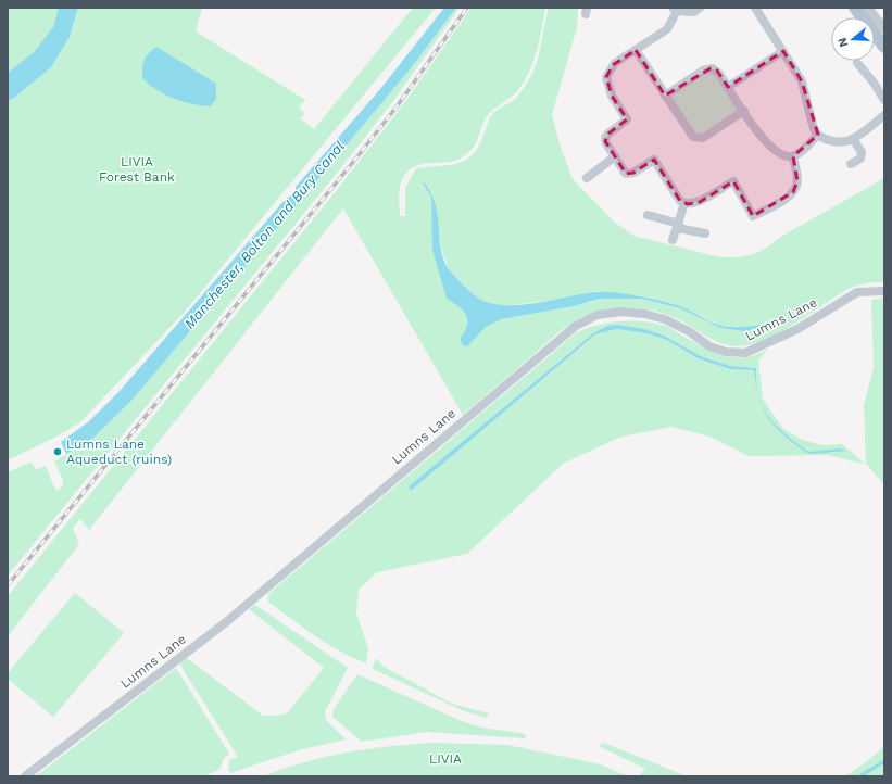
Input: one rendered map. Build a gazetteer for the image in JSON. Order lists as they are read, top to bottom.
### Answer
{
  "streets": {
    "street": ["Lumns Lane"]
  },
  "water": ["Manchester, Bolton and Bury Canal"],
  "parks": ["LIVIA Forest Bank", "LIVIA"],
  "places": ["Lumns Lane Aqueduct (ruins)"],
  "north": "left"
}
